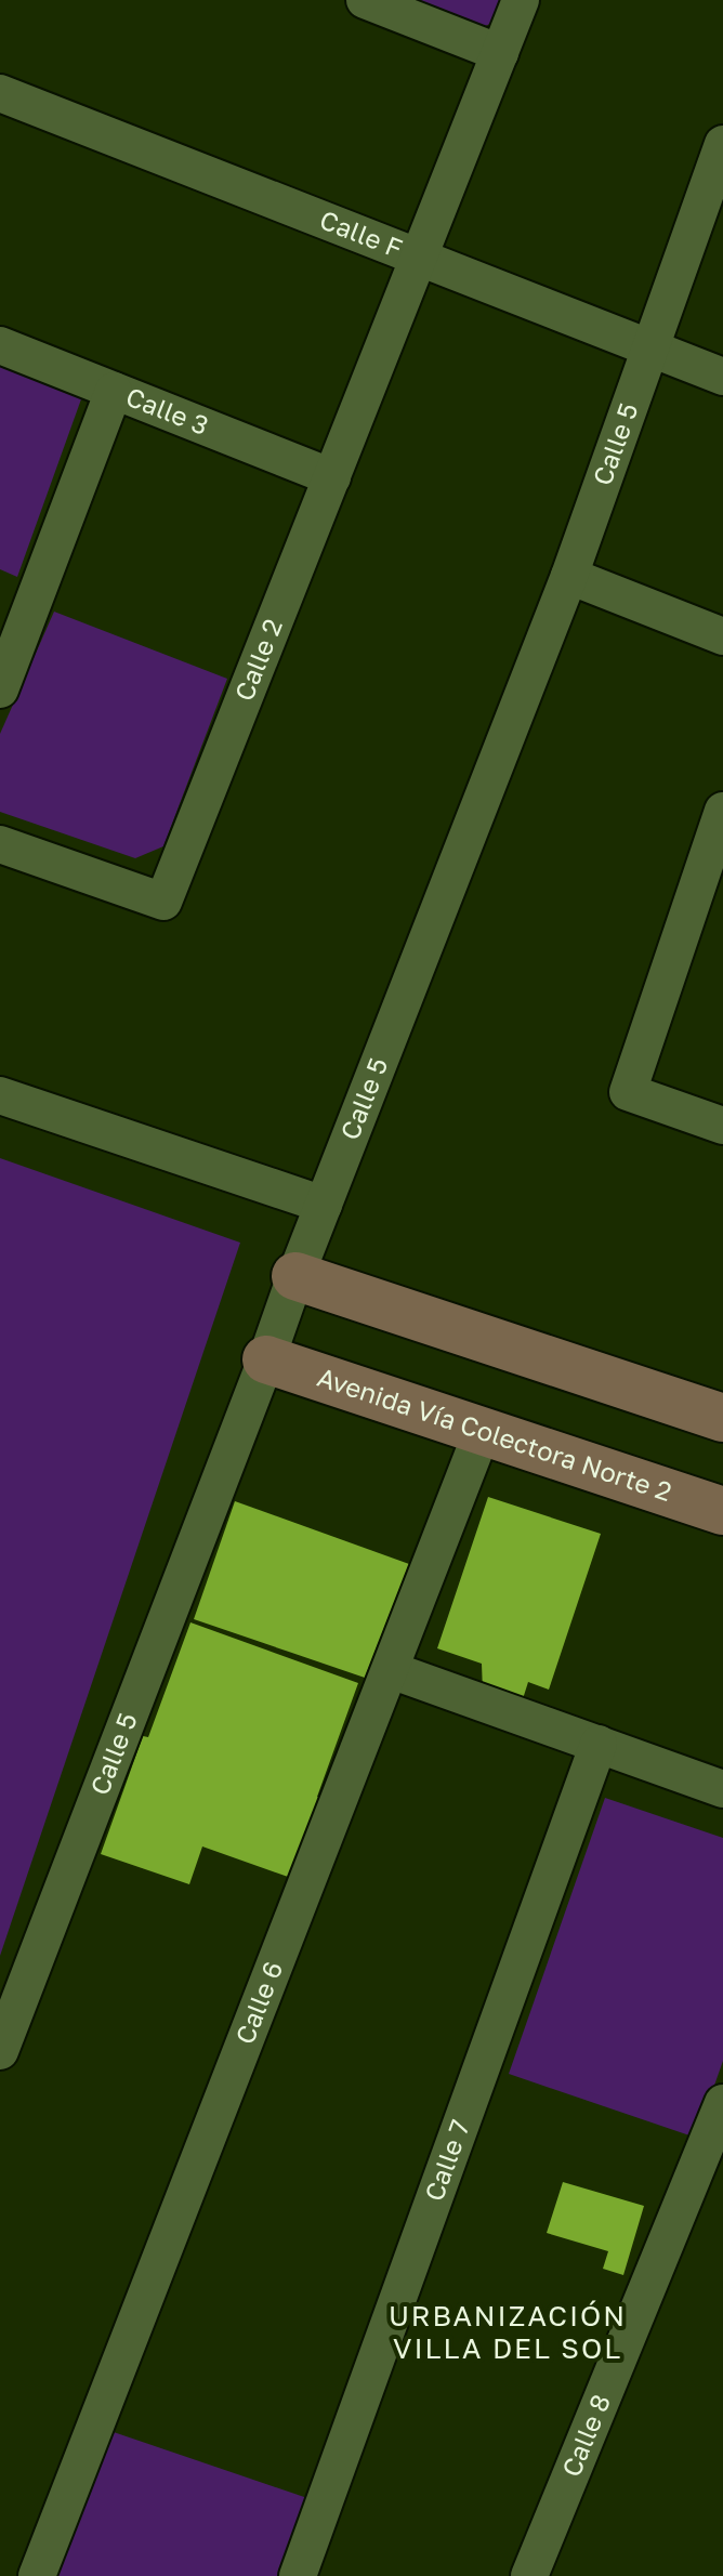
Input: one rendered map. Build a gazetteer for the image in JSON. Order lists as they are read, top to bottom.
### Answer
{
  "streets": {
    "street": [
      "Calle F",
      "Calle 3",
      "Calle 5",
      "Calle 2",
      "Avenida Vía Colectora Norte 2",
      "Calle 6",
      "Calle 7",
      "Calle 8"
    ]
  },
  "crossings": [
    ["Calle F", "Calle 5"],
    ["Calle F", "Calle 2"],
    ["Calle 3", "Calle 2"],
    ["Calle 5", "Avenida Vía Colectora Norte 2"],
    ["Avenida Vía Colectora Norte 2", "Calle 6"]
  ],
  "districts": ["URBANIZACIÓN VILLA DEL SOL"]
}
